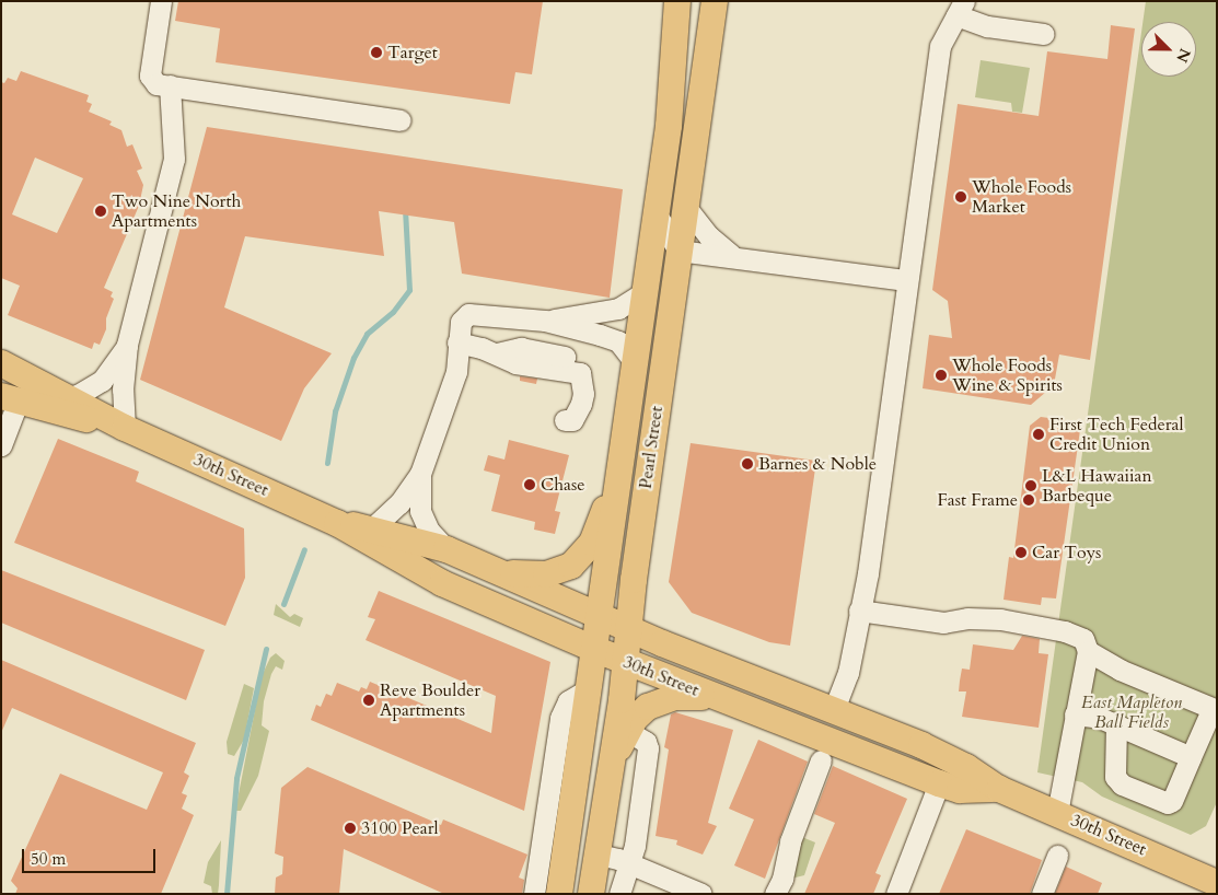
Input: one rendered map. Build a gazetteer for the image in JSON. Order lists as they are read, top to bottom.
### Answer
{
  "streets": {
    "main road": ["Pearl Street", "30th Street"]
  },
  "crossings": [
    ["Pearl Street", "30th Street"]
  ],
  "parks": ["East Mapleton Ball Fields"],
  "places": [
    "Target",
    "Whole Foods Market",
    "Two Nine North Apartments",
    "Whole Foods Wine & Spirits",
    "First Tech Federal Credit Union",
    "Barnes & Noble",
    "Chase",
    "L&L Hawaiian Barbeque",
    "Fast Frame",
    "Car Toys",
    "Reve Boulder Apartments",
    "3100 Pearl"
  ],
  "scale_bar": "50 m",
  "north": "bottom right"
}
